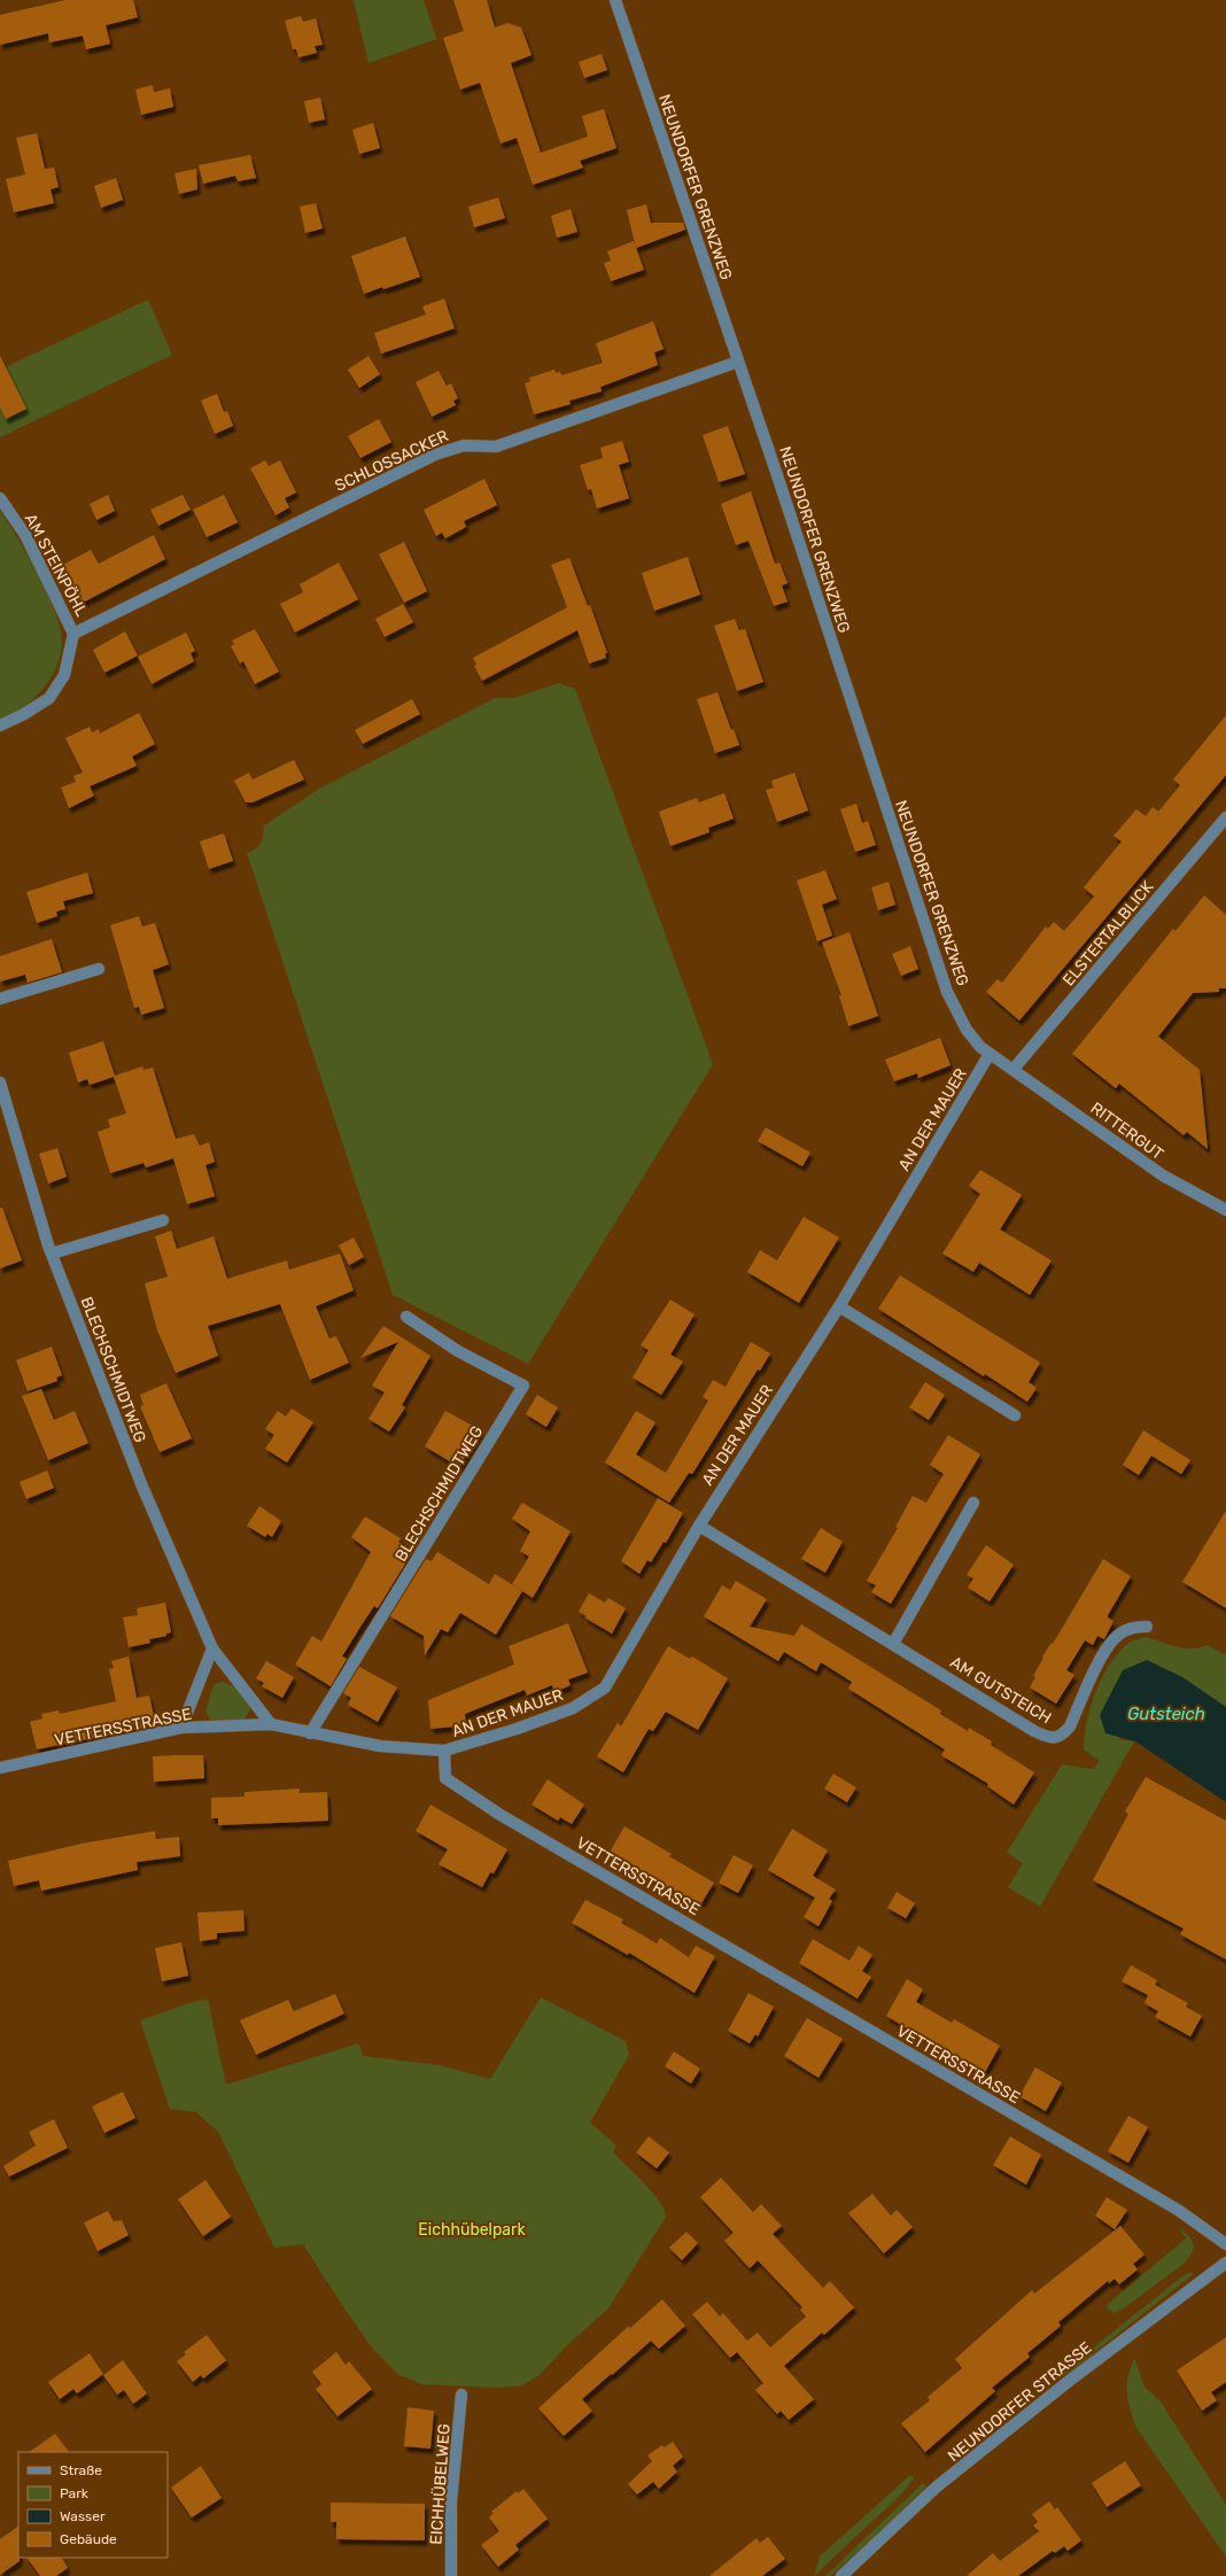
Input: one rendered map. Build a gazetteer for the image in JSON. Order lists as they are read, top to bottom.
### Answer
{
  "streets": {
    "street": [
      "NEUNDORFER GRENZWEG",
      "SCHLOSSACKER",
      "AM STEINPÖHL",
      "ELSTERTALBLICK",
      "AN DER MAUER",
      "RITTERGUT",
      "BLECHSCHMIDTWEG",
      "AM GUTSTEICH",
      "VETTERSSTRASSE",
      "NEUNDORFER STRASSE",
      "EICHHÜBELWEG"
    ]
  },
  "crossings": [
    ["NEUNDORFER GRENZWEG", "SCHLOSSACKER"],
    ["NEUNDORFER GRENZWEG", "ELSTERTALBLICK"],
    ["NEUNDORFER GRENZWEG", "AN DER MAUER"],
    ["NEUNDORFER GRENZWEG", "RITTERGUT"],
    ["SCHLOSSACKER", "AM STEINPÖHL"],
    ["ELSTERTALBLICK", "RITTERGUT"],
    ["AN DER MAUER", "AM GUTSTEICH"],
    ["AN DER MAUER", "VETTERSSTRASSE"],
    ["BLECHSCHMIDTWEG", "VETTERSSTRASSE"]
  ],
  "water": ["Gutsteich"],
  "parks": ["Eichhübelpark"],
  "legend": [
    "Straße",
    "Park",
    "Wasser",
    "Gebäude"
  ]
}
